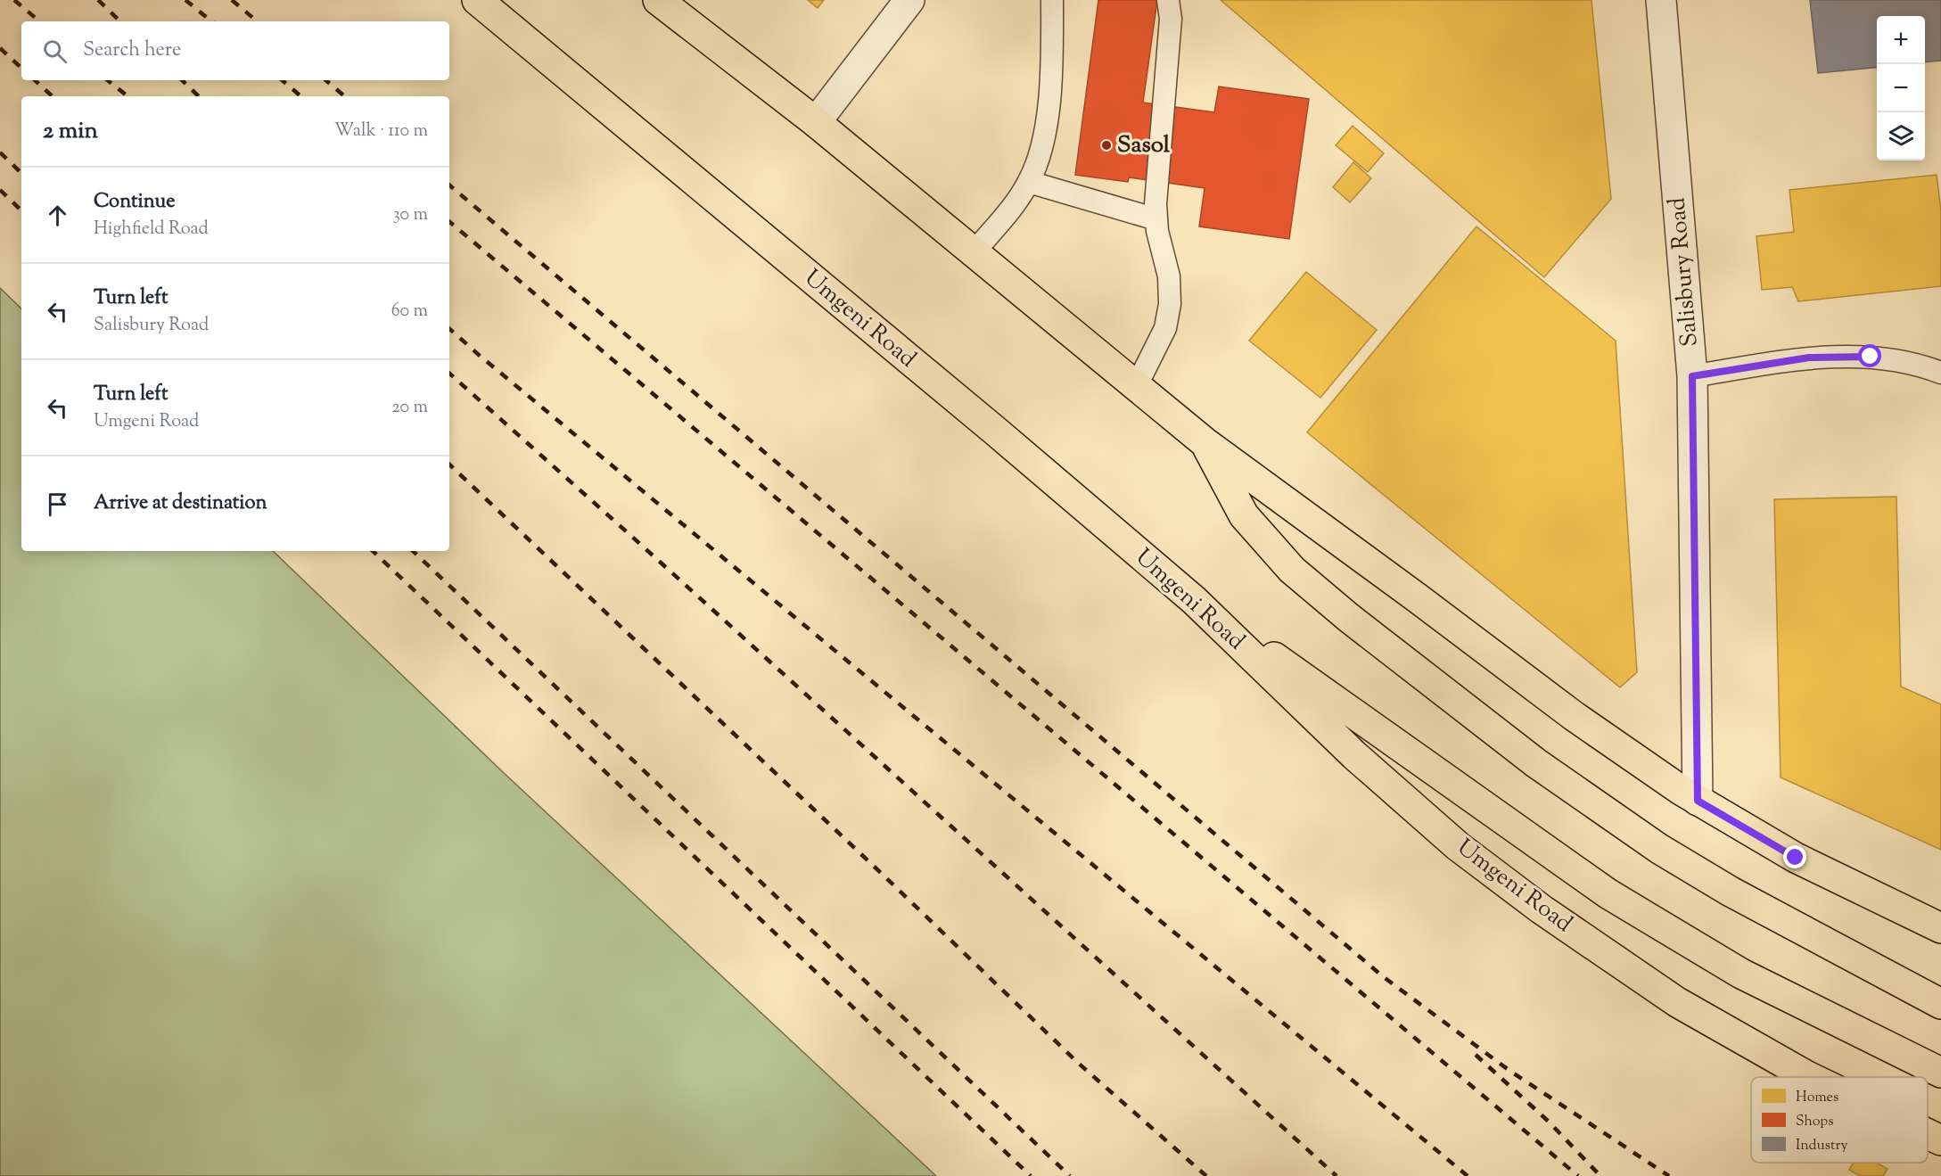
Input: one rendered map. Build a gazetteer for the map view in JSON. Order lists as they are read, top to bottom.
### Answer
{
  "streets": {
    "main road": ["Umgeni Road"],
    "street": ["Salisbury Road"]
  },
  "places": ["Sasol"],
  "legend": ["Homes", "Shops", "Industry"],
  "page": {
    "map_buttons": ["+", "−"],
    "search": "Search here",
    "heading": ["2 min", "Walk · 110 m"],
    "list": [
      ["Continue", "Highfield Road", "30 m"],
      ["Turn left", "Salisbury Road", "60 m"],
      ["Turn left", "Umgeni Road", "20 m"],
      "Arrive at destination"
    ]
  }
}
